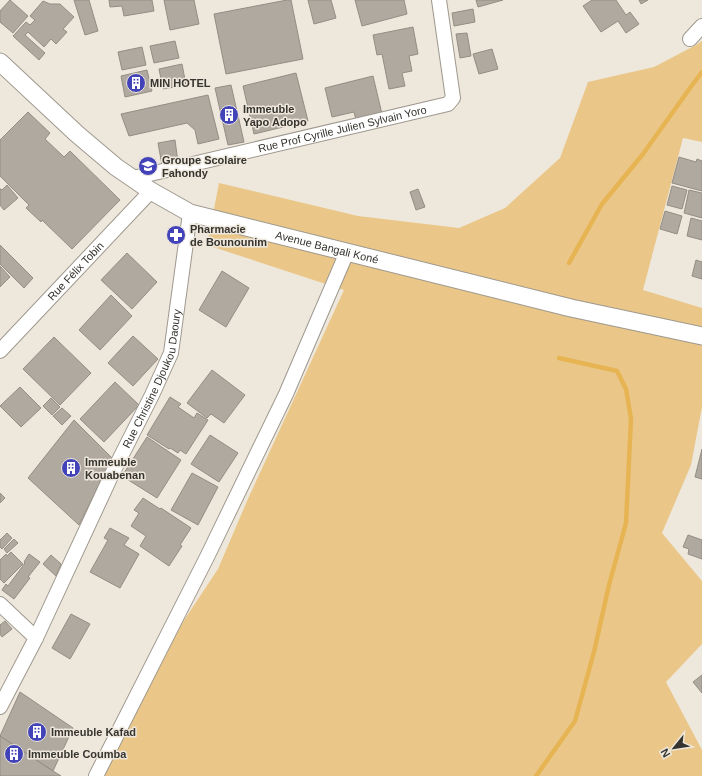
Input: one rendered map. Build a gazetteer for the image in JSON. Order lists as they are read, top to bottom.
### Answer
{
  "streets": {
    "street": [
      "Rue Prof Cyrille Julien Sylvain Yoro",
      "Avenue Bangali Koné",
      "Rue Félix Tobin",
      "Rue Christine Djoukou Daoury"
    ]
  },
  "crossings": [
    ["Rue Prof Cyrille Julien Sylvain Yoro", "Avenue Bangali Koné"],
    ["Avenue Bangali Koné", "Rue Félix Tobin"],
    ["Avenue Bangali Koné", "Rue Christine Djoukou Daoury"]
  ],
  "places": {
    "building": [
      "MIN HOTEL",
      "Immeuble Yapo Adopo",
      "Immeuble Kouabenan",
      "Immeuble Kafad",
      "Immeuble Coumba"
    ],
    "school or university": ["Groupe Scolaire Fahondy"],
    "pharmacy": ["Pharmacie de Bounounim"]
  },
  "north": "bottom left"
}
